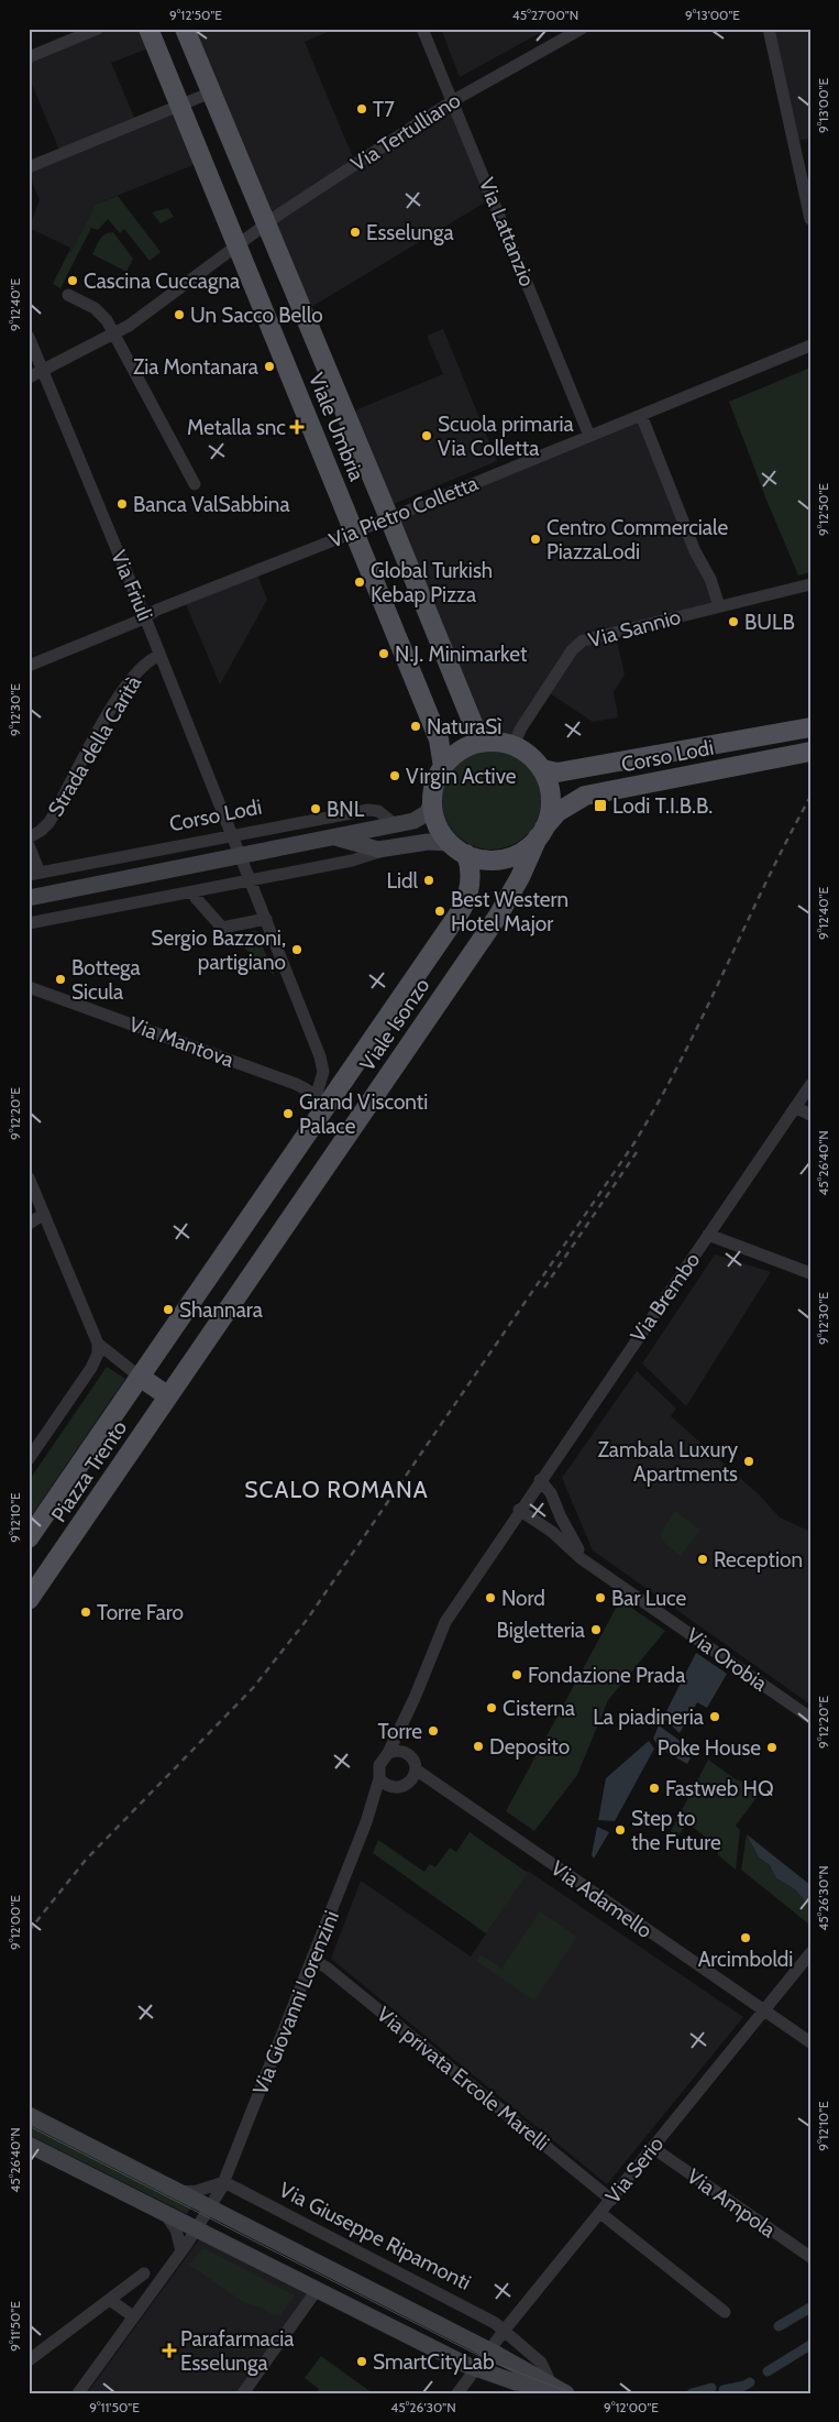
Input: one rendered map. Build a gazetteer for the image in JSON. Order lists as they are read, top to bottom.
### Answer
{
  "streets": {
    "main road": [
      "Viale Umbria",
      "Corso Lodi",
      "Viale Isonzo",
      "Piazza Trento"
    ],
    "street": [
      "Via Tertulliano",
      "Via Lattanzio",
      "Via Pietro Colletta",
      "Via Friuli",
      "Via Sannio",
      "Strada della Carità",
      "Via Mantova",
      "Via Brembo",
      "Via Orobia",
      "Via Adamello",
      "Via Giovanni Lorenzini",
      "Via privata Ercole Marelli",
      "Via Serio",
      "Via Ampola",
      "Via Giuseppe Ripamonti"
    ]
  },
  "crossings": [
    ["Via Tertulliano", "Via Lattanzio"],
    ["Via Tertulliano", "Viale Umbria"],
    ["Via Tertulliano", "Via Friuli"],
    ["Via Lattanzio", "Via Pietro Colletta"],
    ["Viale Umbria", "Via Pietro Colletta"],
    ["Viale Umbria", "Via Sannio"],
    ["Viale Umbria", "Corso Lodi"],
    ["Viale Umbria", "Viale Isonzo"],
    ["Via Pietro Colletta", "Via Friuli"],
    ["Via Friuli", "Strada della Carità"],
    ["Via Friuli", "Corso Lodi"],
    ["Via Friuli", "Viale Isonzo"],
    ["Via Friuli", "Via Mantova"],
    ["Via Sannio", "Corso Lodi"],
    ["Via Sannio", "Viale Isonzo"],
    ["Corso Lodi", "Viale Isonzo"],
    ["Viale Isonzo", "Via Mantova"],
    ["Viale Isonzo", "Piazza Trento"],
    ["Via Brembo", "Via Orobia"],
    ["Via Brembo", "Via Giovanni Lorenzini"],
    ["Via Orobia", "Via Giovanni Lorenzini"],
    ["Via Adamello", "Via Giovanni Lorenzini"],
    ["Via Adamello", "Via Serio"],
    ["Via Giovanni Lorenzini", "Via privata Ercole Marelli"],
    ["Via Giovanni Lorenzini", "Via Giuseppe Ripamonti"],
    ["Via privata Ercole Marelli", "Via Serio"],
    ["Via Serio", "Via Ampola"],
    ["Via Serio", "Via Giuseppe Ripamonti"]
  ],
  "districts": ["SCALO ROMANA"],
  "places": {
    "other": [
      "T7",
      "Esselunga",
      "Cascina Cuccagna",
      "Un Sacco Bello",
      "Zia Montanara",
      "Scuola primaria Via Colletta",
      "Banca ValSabbina",
      "Centro Commerciale PiazzaLodi",
      "Global Turkish Kebap Pizza",
      "BULB",
      "N.J. Minimarket",
      "NaturaSì",
      "Virgin Active",
      "BNL",
      "Lidl",
      "Best Western Hotel Major",
      "Sergio Bazzoni, partigiano",
      "Bottega Sicula",
      "Grand Visconti Palace",
      "Shannara",
      "Zambala Luxury Apartments",
      "Reception",
      "Nord",
      "Bar Luce",
      "Torre Faro",
      "Bigletteria",
      "Fondazione Prada",
      "Cisterna",
      "La piadineria",
      "Torre",
      "Deposito",
      "Poke House",
      "Fastweb HQ",
      "Step to the Future",
      "Arcimboldi",
      "SmartCityLab"
    ],
    "health": ["Metalla snc", "Parafarmacia Esselunga"],
    "transit": ["Lodi T.I.B.B."]
  },
  "coordinates": [
    "9°12'50\"E",
    "45°27'00\"N",
    "9°13'00\"E",
    "9°12'40\"E",
    "9°12'30\"E",
    "9°12'20\"E",
    "45°26'40\"N",
    "9°12'10\"E",
    "45°26'30\"N",
    "9°12'00\"E",
    "9°11'50\"E"
  ]
}
